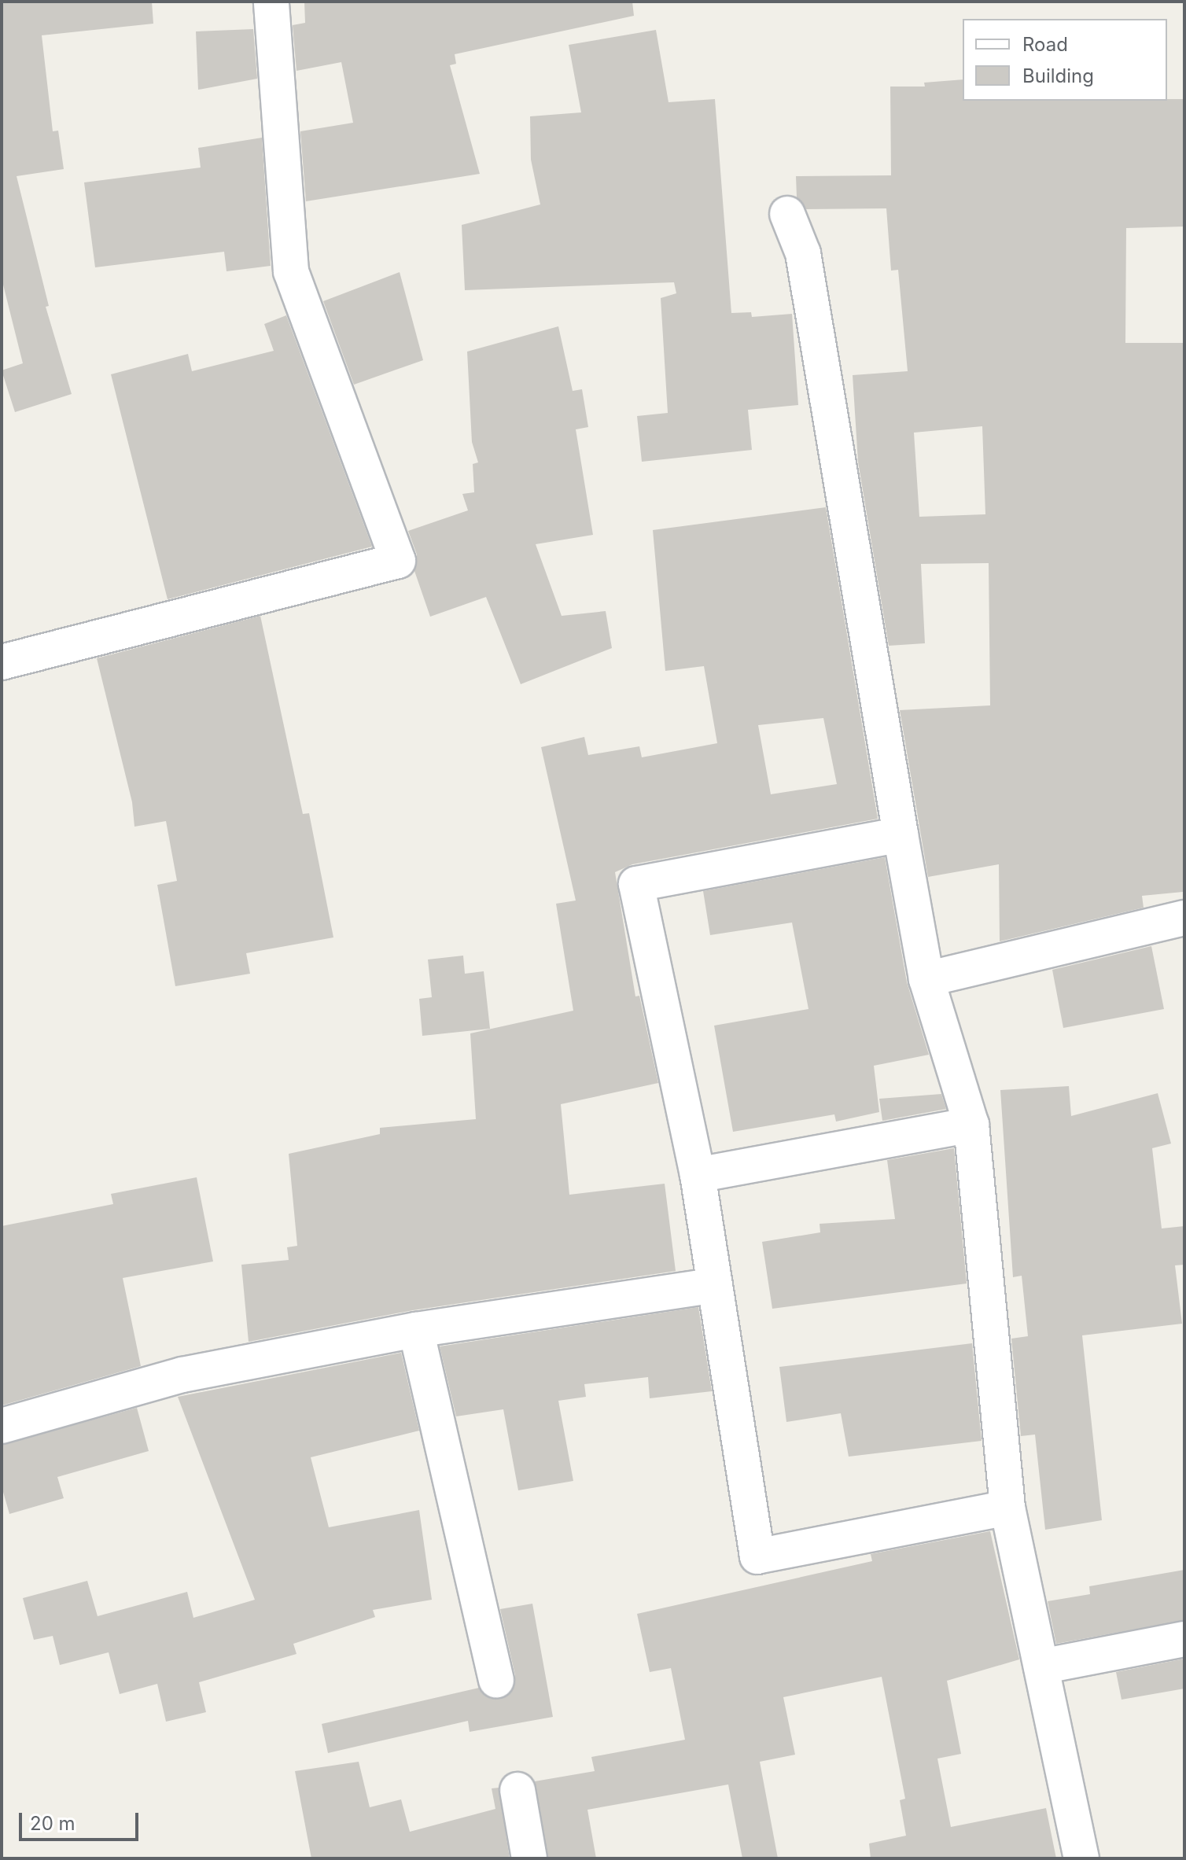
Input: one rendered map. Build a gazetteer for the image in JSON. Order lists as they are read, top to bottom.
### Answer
{
  "legend": ["Road", "Building"],
  "scale_bar": "20 m"
}
